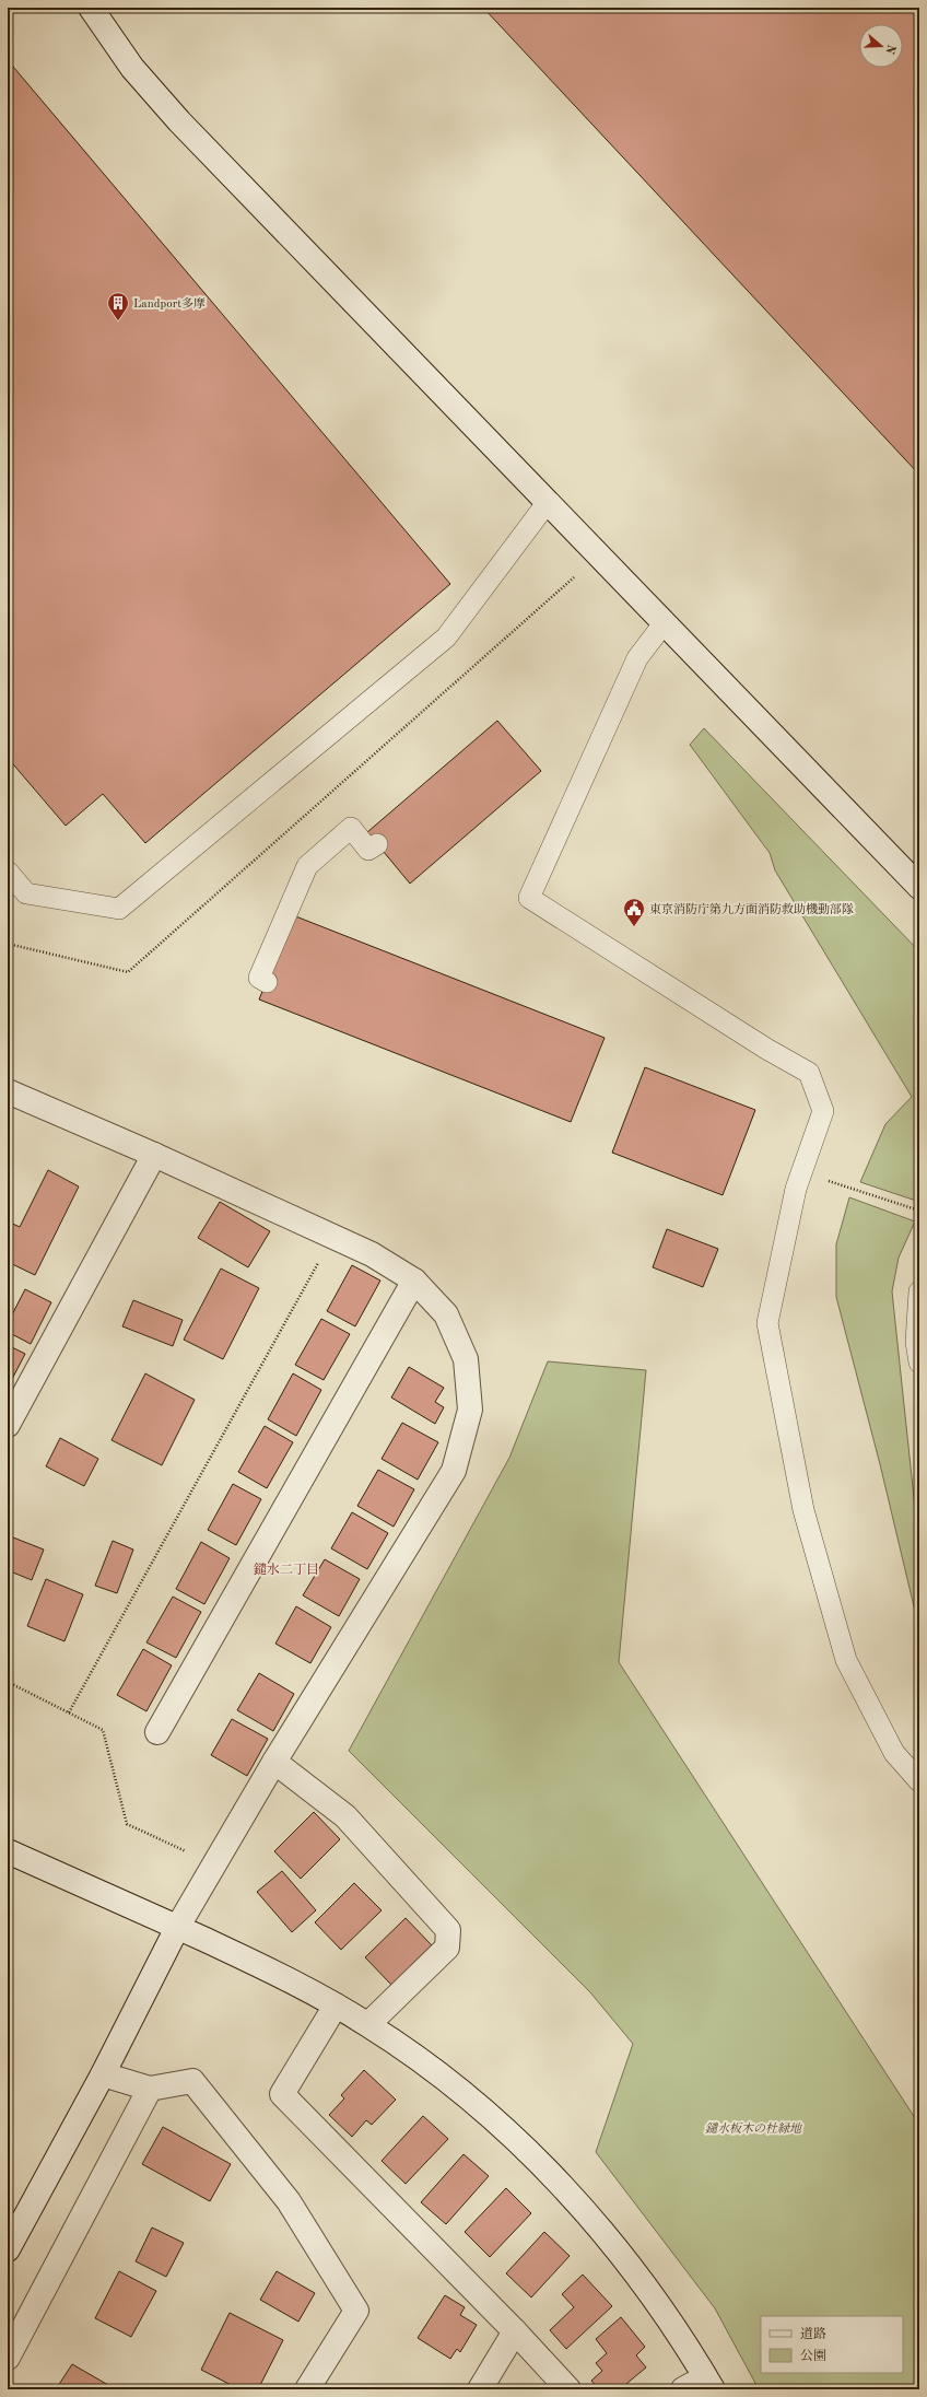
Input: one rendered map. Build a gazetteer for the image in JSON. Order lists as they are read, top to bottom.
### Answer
{
  "districts": ["鑓水二丁目"],
  "parks": ["鑓水板木の杜緑地"],
  "places": {
    "building": ["Landport多摩"],
    "public building": ["東京消防庁第九方面消防救助機動部隊"]
  },
  "legend": ["道路", "公園"],
  "north": "right"
}
